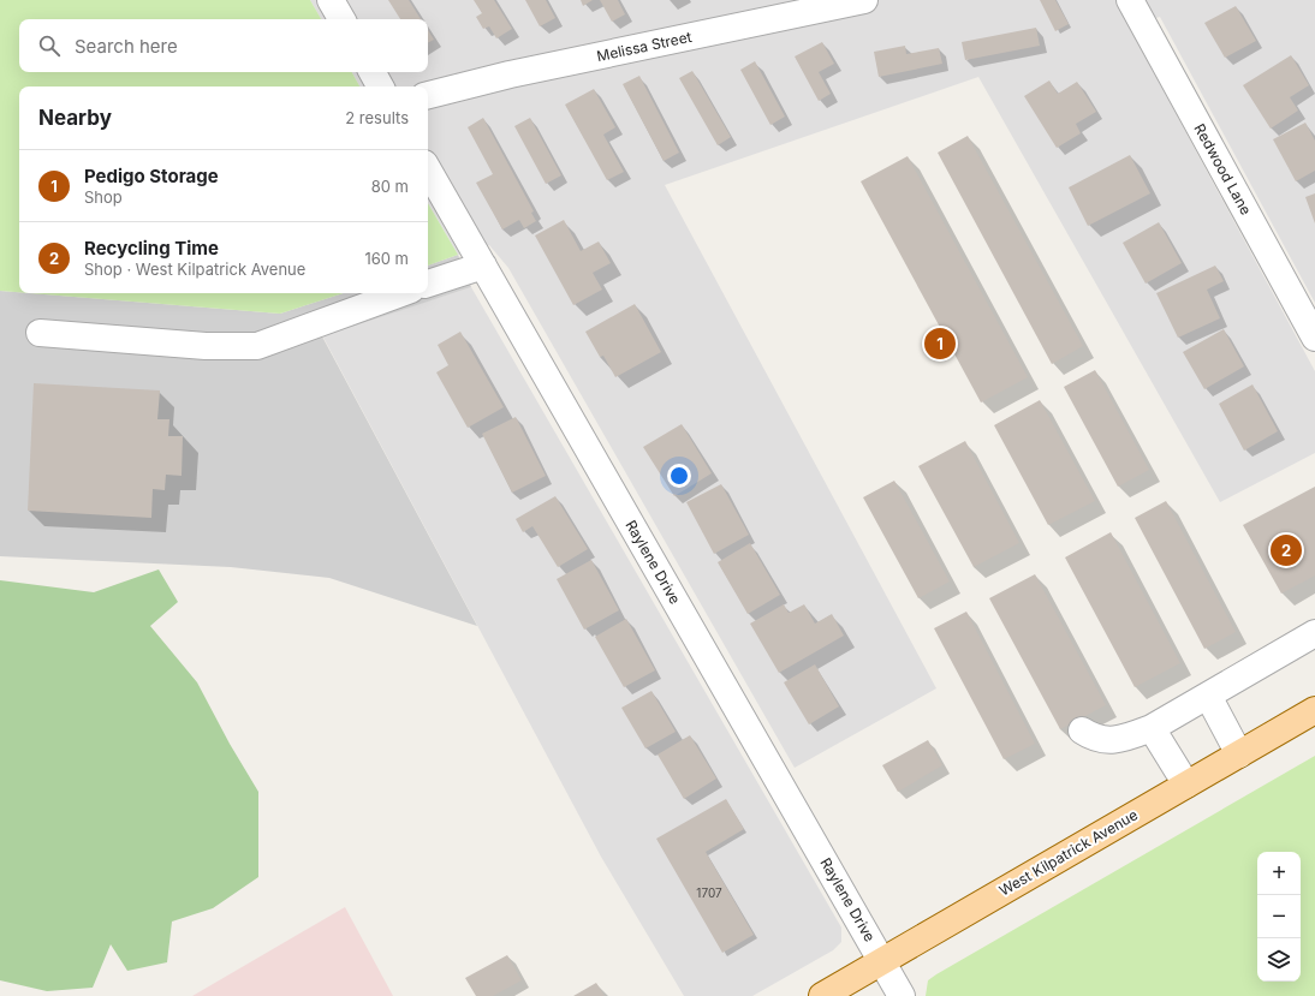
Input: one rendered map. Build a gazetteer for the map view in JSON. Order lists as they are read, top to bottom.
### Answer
{
  "streets": {
    "main road": ["West Kilpatrick Avenue"],
    "street": ["Melissa Street", "Redwood Lane", "Raylene Drive"]
  },
  "crossings": [
    ["Raylene Drive", "West Kilpatrick Avenue"]
  ],
  "house_numbers": ["1707"],
  "page": {
    "search": "Search here",
    "heading": ["Nearby", "2 results"],
    "list": [
      {
        "mark": "1",
        "name": "Pedigo Storage",
        "note": "Shop",
        "value": "80 m"
      },
      {
        "mark": "2",
        "name": "Recycling Time",
        "note": "Shop · West Kilpatrick Avenue",
        "value": "160 m"
      }
    ],
    "pins": ["1", "2"],
    "map_buttons": ["+", "−"]
  }
}
